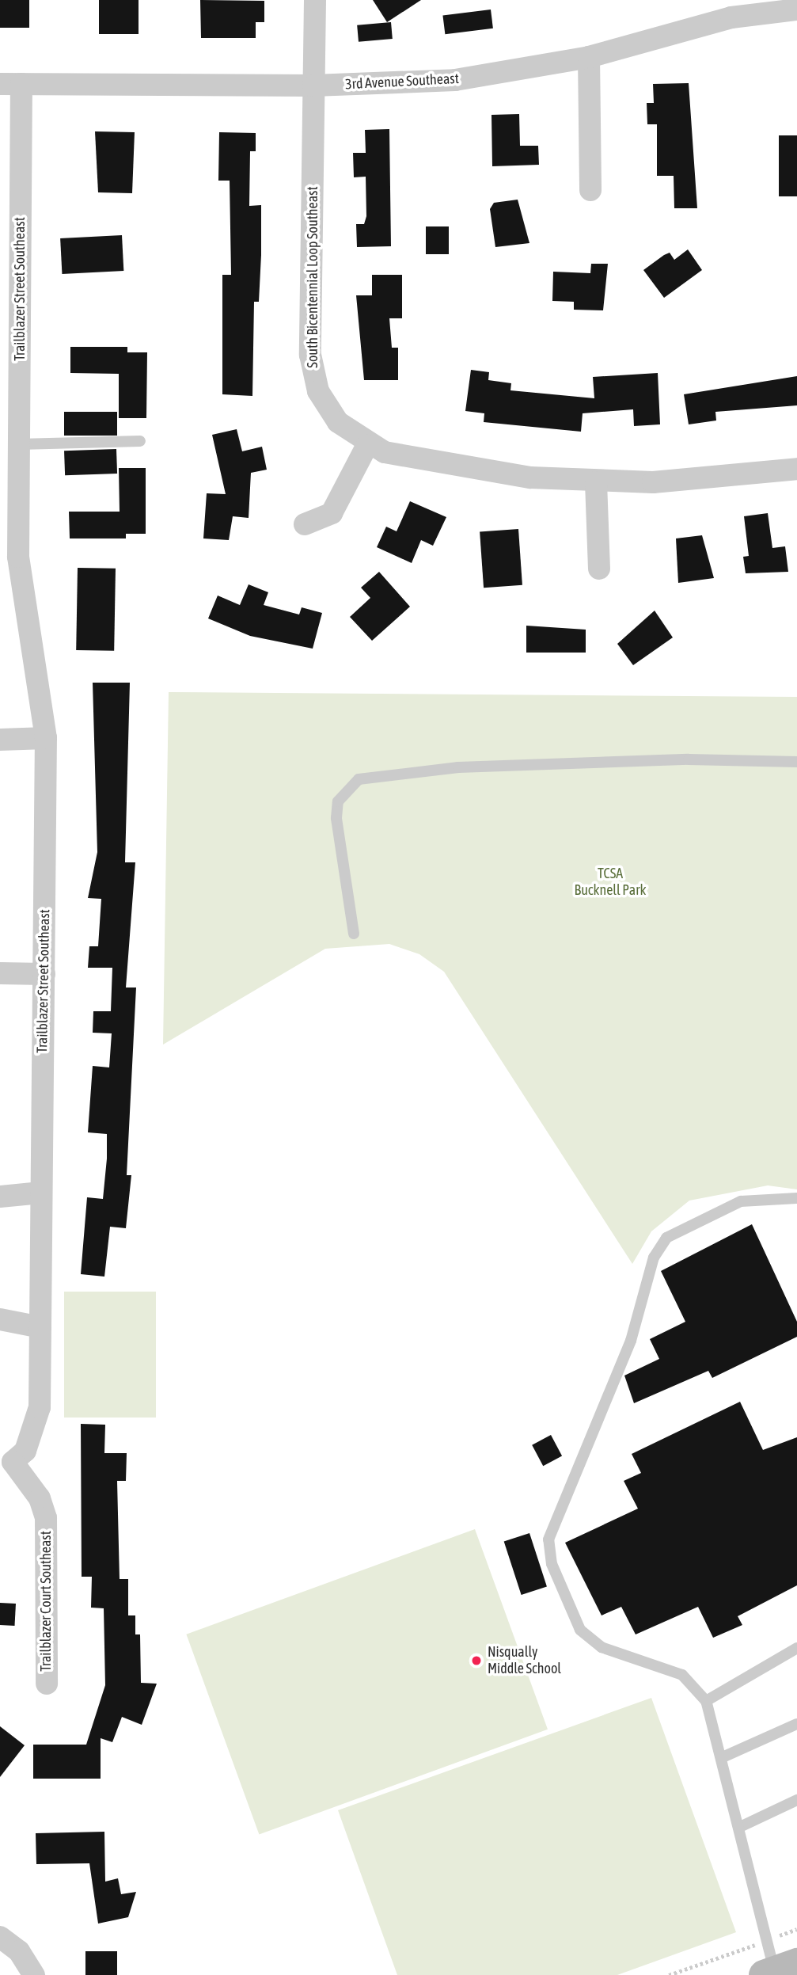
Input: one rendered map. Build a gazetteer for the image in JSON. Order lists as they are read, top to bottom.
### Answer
{
  "streets": {
    "street": [
      "3rd Avenue Southeast",
      "South Bicentennial Loop Southeast",
      "Trailblazer Street Southeast",
      "Trailblazer Court Southeast"
    ]
  },
  "crossings": [
    ["3rd Avenue Southeast", "South Bicentennial Loop Southeast"],
    ["3rd Avenue Southeast", "Trailblazer Street Southeast"],
    ["Trailblazer Street Southeast", "Trailblazer Court Southeast"]
  ],
  "parks": ["TCSA Bucknell Park"],
  "places": ["Nisqually Middle School"]
}
